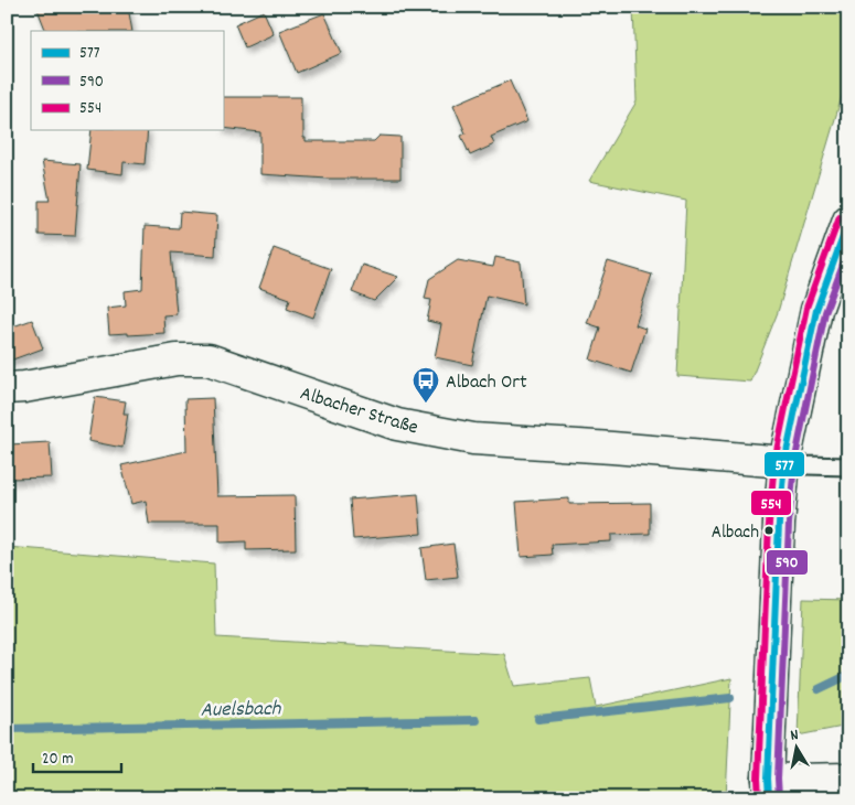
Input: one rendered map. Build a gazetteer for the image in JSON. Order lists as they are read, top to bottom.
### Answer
{
  "streets": {
    "street": ["Albacher Straße"]
  },
  "water": ["Auelsbach"],
  "places": {
    "bus stop": ["Albach Ort"],
    "other": ["Albach"]
  },
  "lines": ["transit line 554", "transit line 577", "transit line 590"],
  "legend": ["577", "590", "554"],
  "scale_bar": "20 m",
  "north": "top"
}
